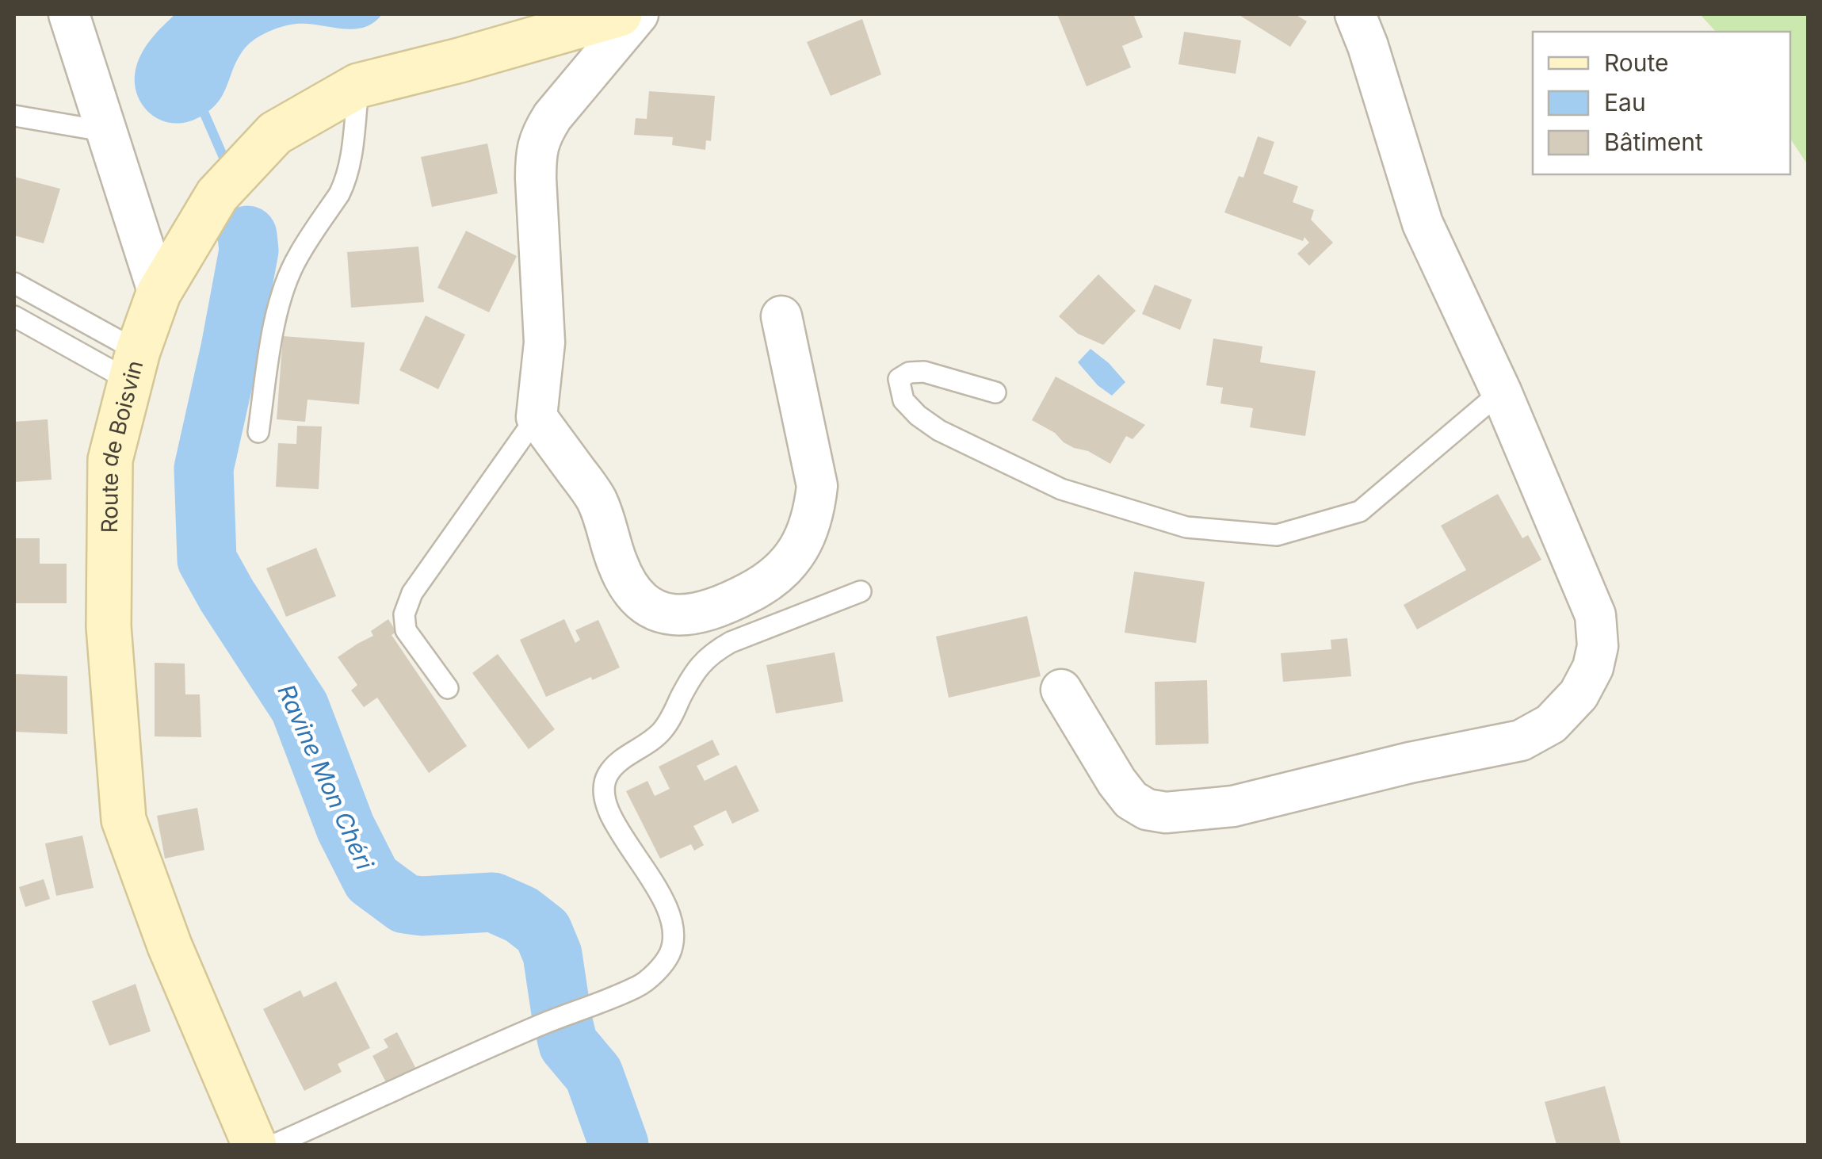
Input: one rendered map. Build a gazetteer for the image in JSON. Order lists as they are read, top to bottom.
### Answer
{
  "streets": {
    "main road": ["Route de Boisvin"]
  },
  "water": ["Ravine Mon Chéri"],
  "legend": ["Route", "Eau", "Bâtiment"]
}
